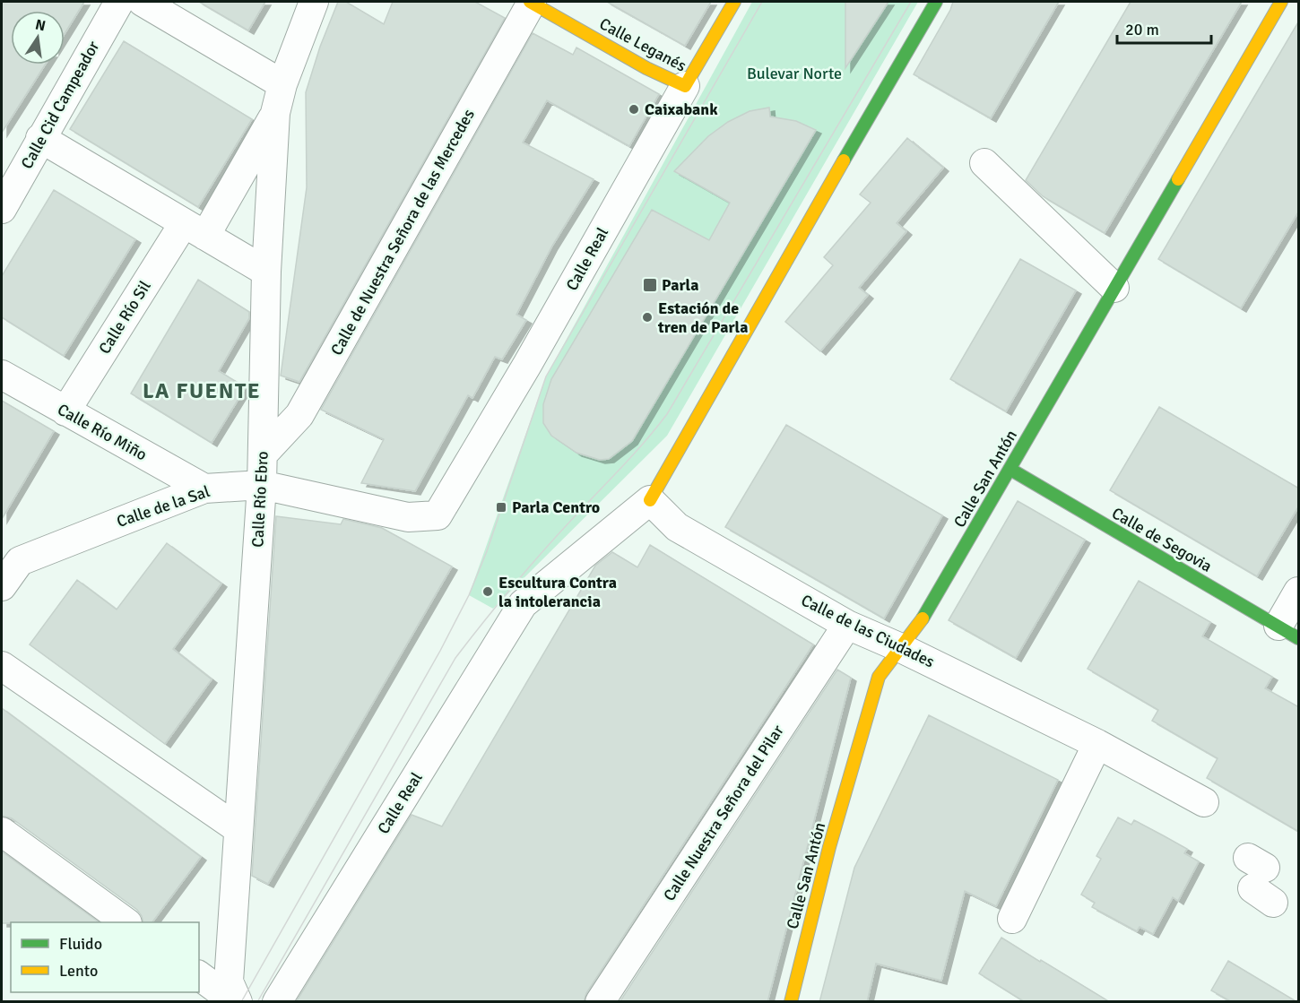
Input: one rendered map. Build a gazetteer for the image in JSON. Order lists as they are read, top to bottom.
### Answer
{
  "streets": {
    "street": [
      "Calle Leganés",
      "Calle Cid Campeador",
      "Calle de Nuestra Señora de las Mercedes",
      "Calle Real",
      "Calle Río Sil",
      "Calle Río Miño",
      "Calle San Antón",
      "Calle Río Ebro",
      "Calle de la Sal",
      "Calle de Segovia",
      "Calle de las Ciudades",
      "Calle Nuestra Señora del Pilar"
    ]
  },
  "crossings": [
    ["Calle Leganés", "Calle de Nuestra Señora de las Mercedes"],
    ["Calle Leganés", "Calle Real"],
    ["Calle de Nuestra Señora de las Mercedes", "Calle Río Ebro"],
    ["Calle Real", "Calle de la Sal"],
    ["Calle Real", "Calle de las Ciudades"],
    ["Calle Río Sil", "Calle Río Miño"],
    ["Calle Río Sil", "Calle Río Ebro"],
    ["Calle Río Miño", "Calle de la Sal"],
    ["Calle San Antón", "Calle de Segovia"],
    ["Calle San Antón", "Calle de las Ciudades"],
    ["Calle Río Ebro", "Calle de la Sal"],
    ["Calle de las Ciudades", "Calle Nuestra Señora del Pilar"]
  ],
  "districts": ["LA FUENTE"],
  "parks": ["Bulevar Norte"],
  "places": {
    "other": ["Caixabank", "Estación de tren de Parla", "Escultura Contra la intolerancia"],
    "transit": ["Parla", "Parla Centro"]
  },
  "legend": ["Fluido", "Lento"],
  "scale_bar": "20 m",
  "north": "top"
}
